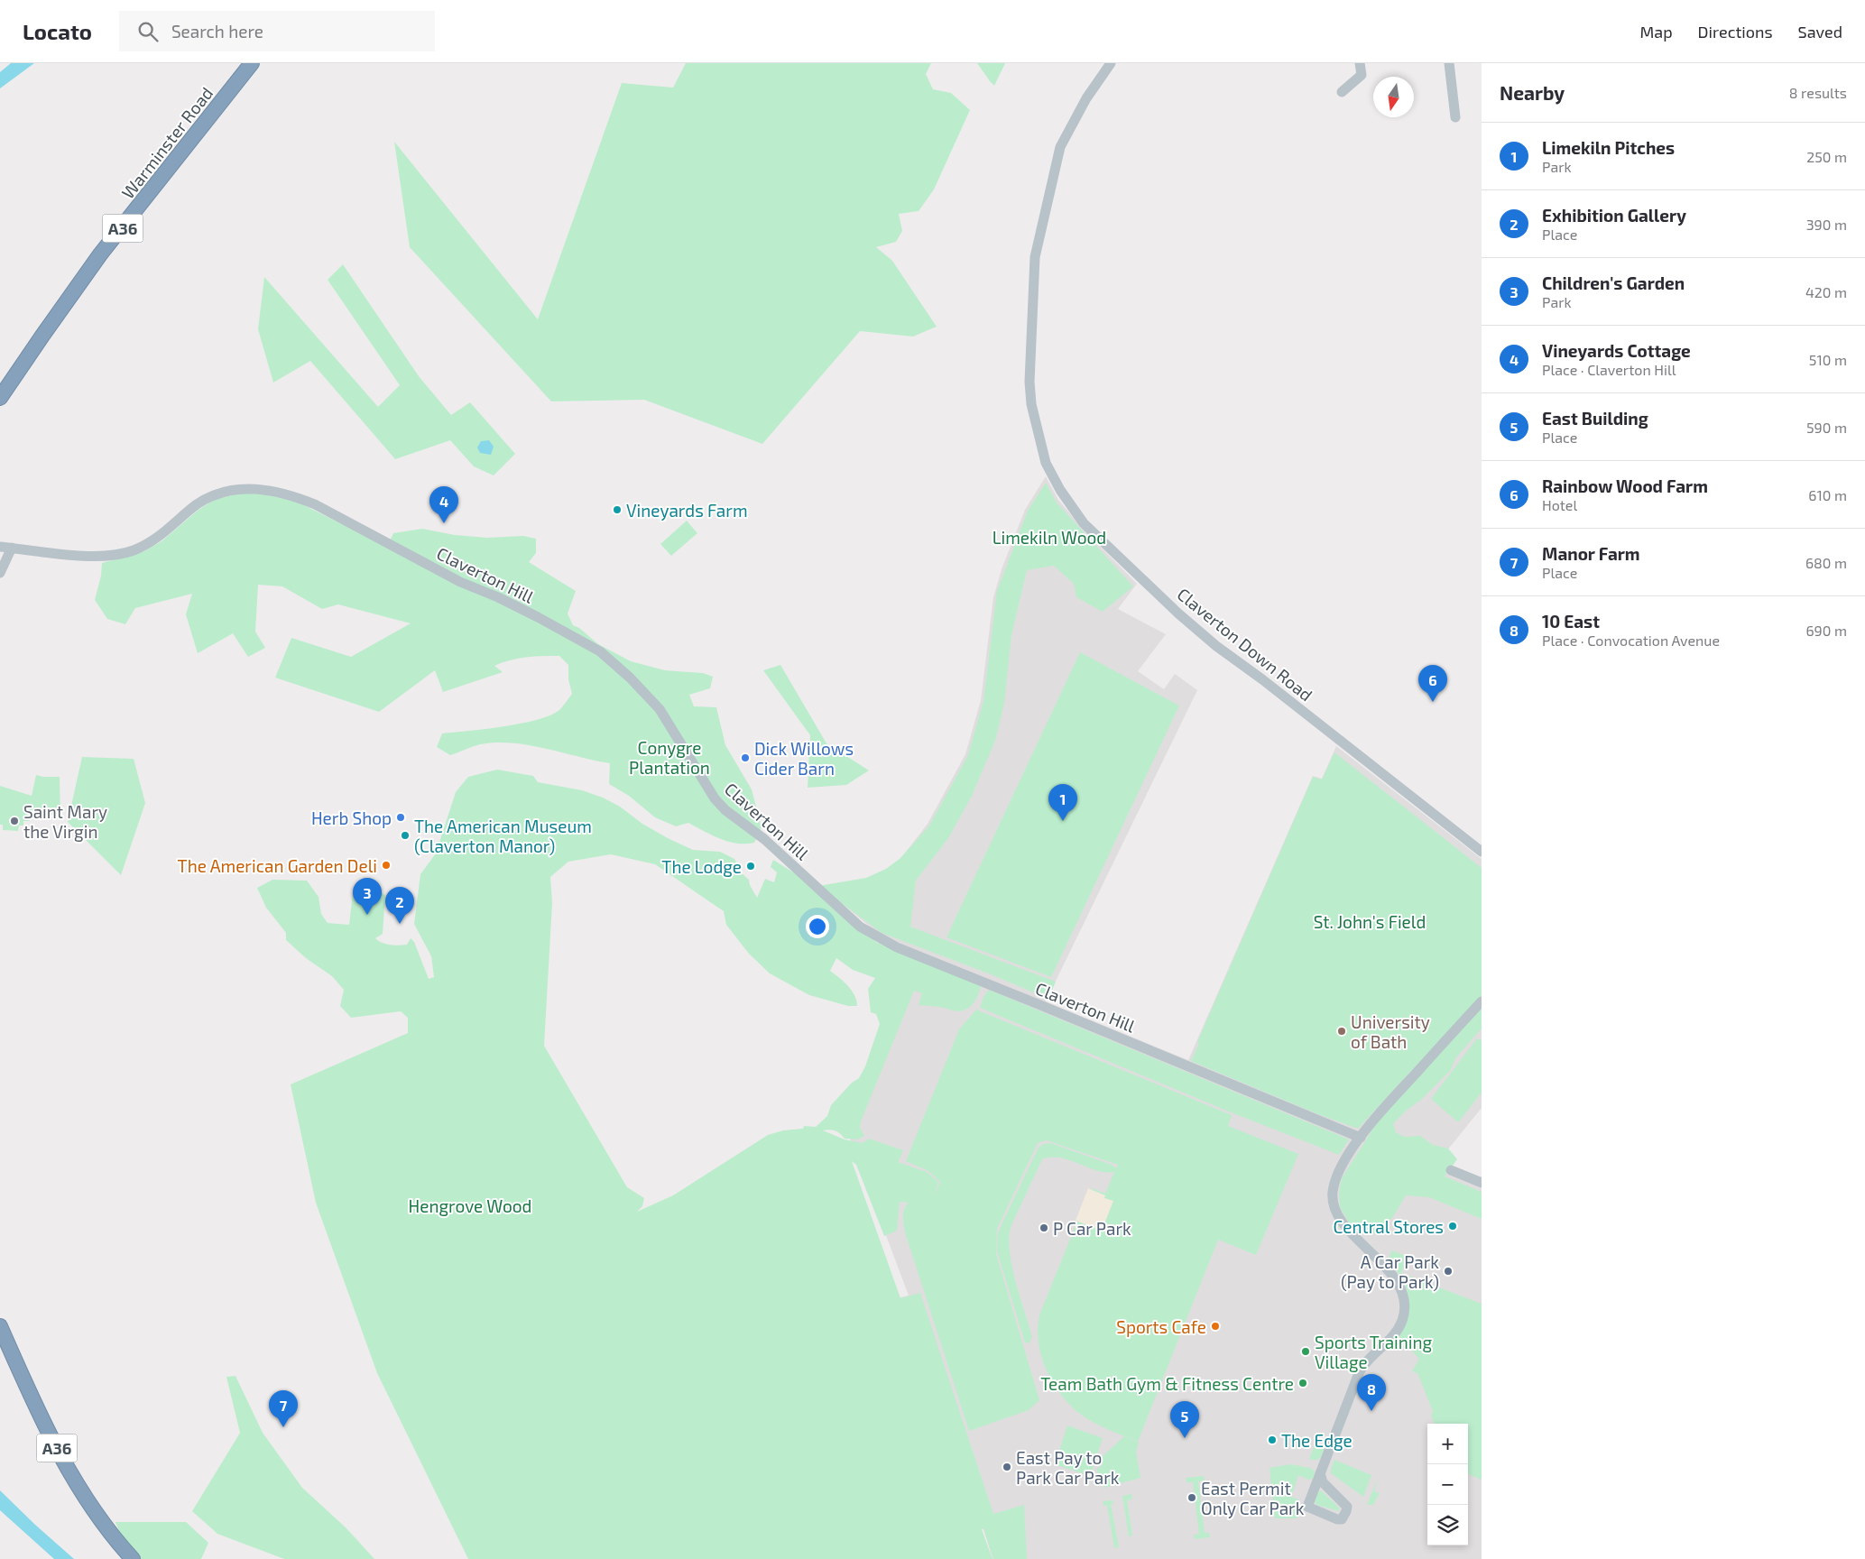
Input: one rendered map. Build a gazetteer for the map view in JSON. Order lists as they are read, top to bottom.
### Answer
{
  "streets": {
    "highway": ["Warminster Road", "A36"],
    "street": ["Claverton Hill", "Claverton Down Road"]
  },
  "parks": [
    "Limekiln Wood",
    "Conygre Plantation",
    "St. John's Field",
    "Hengrove Wood"
  ],
  "places": [
    "Vineyards Farm",
    "Dick Willows Cider Barn",
    "Herb Shop",
    "Saint Mary the Virgin",
    "The American Museum (Claverton Manor)",
    "The American Garden Deli",
    "The Lodge",
    "University of Bath",
    "Central Stores",
    "P Car Park",
    "A Car Park (Pay to Park)",
    "Sports Cafe",
    "Sports Training Village",
    "Team Bath Gym & Fitness Centre",
    "The Edge",
    "East Pay to Park Car Park",
    "East Permit Only Car Park"
  ],
  "north": "bottom",
  "page": {
    "header": "Locato",
    "search": "Search here",
    "nav": ["Map", "Directions", "Saved"],
    "heading": ["Nearby", "8 results"],
    "list": [
      {
        "mark": "1",
        "name": "Limekiln Pitches",
        "note": "Park",
        "value": "250 m"
      },
      {
        "mark": "2",
        "name": "Exhibition Gallery",
        "note": "Place",
        "value": "390 m"
      },
      {
        "mark": "3",
        "name": "Children's Garden",
        "note": "Park",
        "value": "420 m"
      },
      {
        "mark": "4",
        "name": "Vineyards Cottage",
        "note": "Place · Claverton Hill",
        "value": "510 m"
      },
      {
        "mark": "5",
        "name": "East Building",
        "note": "Place",
        "value": "590 m"
      },
      {
        "mark": "6",
        "name": "Rainbow Wood Farm",
        "note": "Hotel",
        "value": "610 m"
      },
      {
        "mark": "7",
        "name": "Manor Farm",
        "note": "Place",
        "value": "680 m"
      },
      {
        "mark": "8",
        "name": "10 East",
        "note": "Place · Convocation Avenue",
        "value": "690 m"
      }
    ],
    "pins": [
      "4",
      "6",
      "1",
      "3",
      "2",
      "8",
      "7",
      "5"
    ],
    "map_buttons": ["+", "−"]
  }
}
